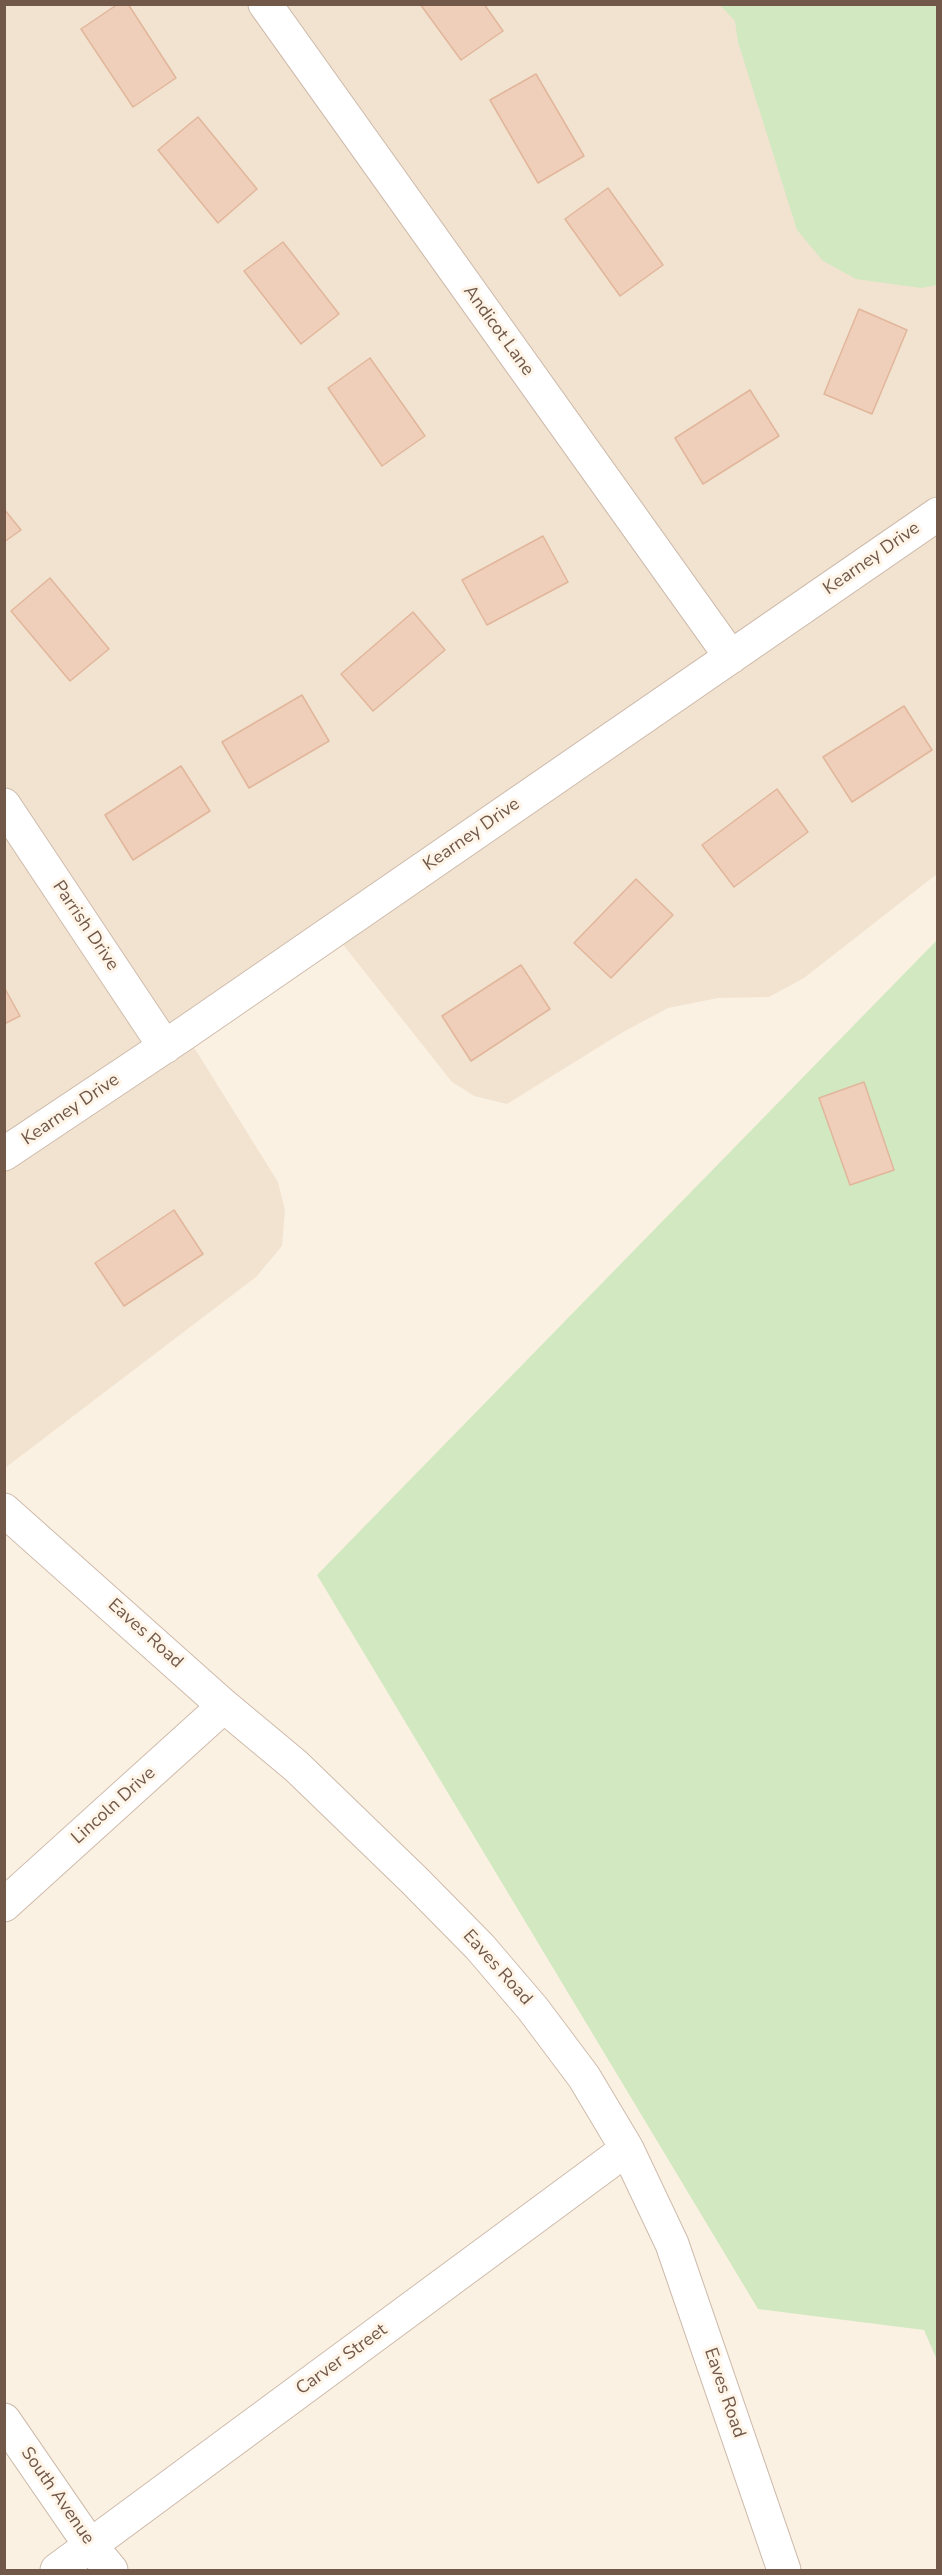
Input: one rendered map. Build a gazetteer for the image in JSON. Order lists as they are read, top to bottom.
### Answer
{
  "streets": {
    "street": [
      "Andicot Lane",
      "Kearney Drive",
      "Parrish Drive",
      "Eaves Road",
      "Lincoln Drive",
      "Carver Street",
      "South Avenue"
    ]
  },
  "crossings": [
    ["Andicot Lane", "Kearney Drive"],
    ["Kearney Drive", "Parrish Drive"],
    ["Eaves Road", "Lincoln Drive"],
    ["Eaves Road", "Carver Street"],
    ["Carver Street", "South Avenue"]
  ]
}
